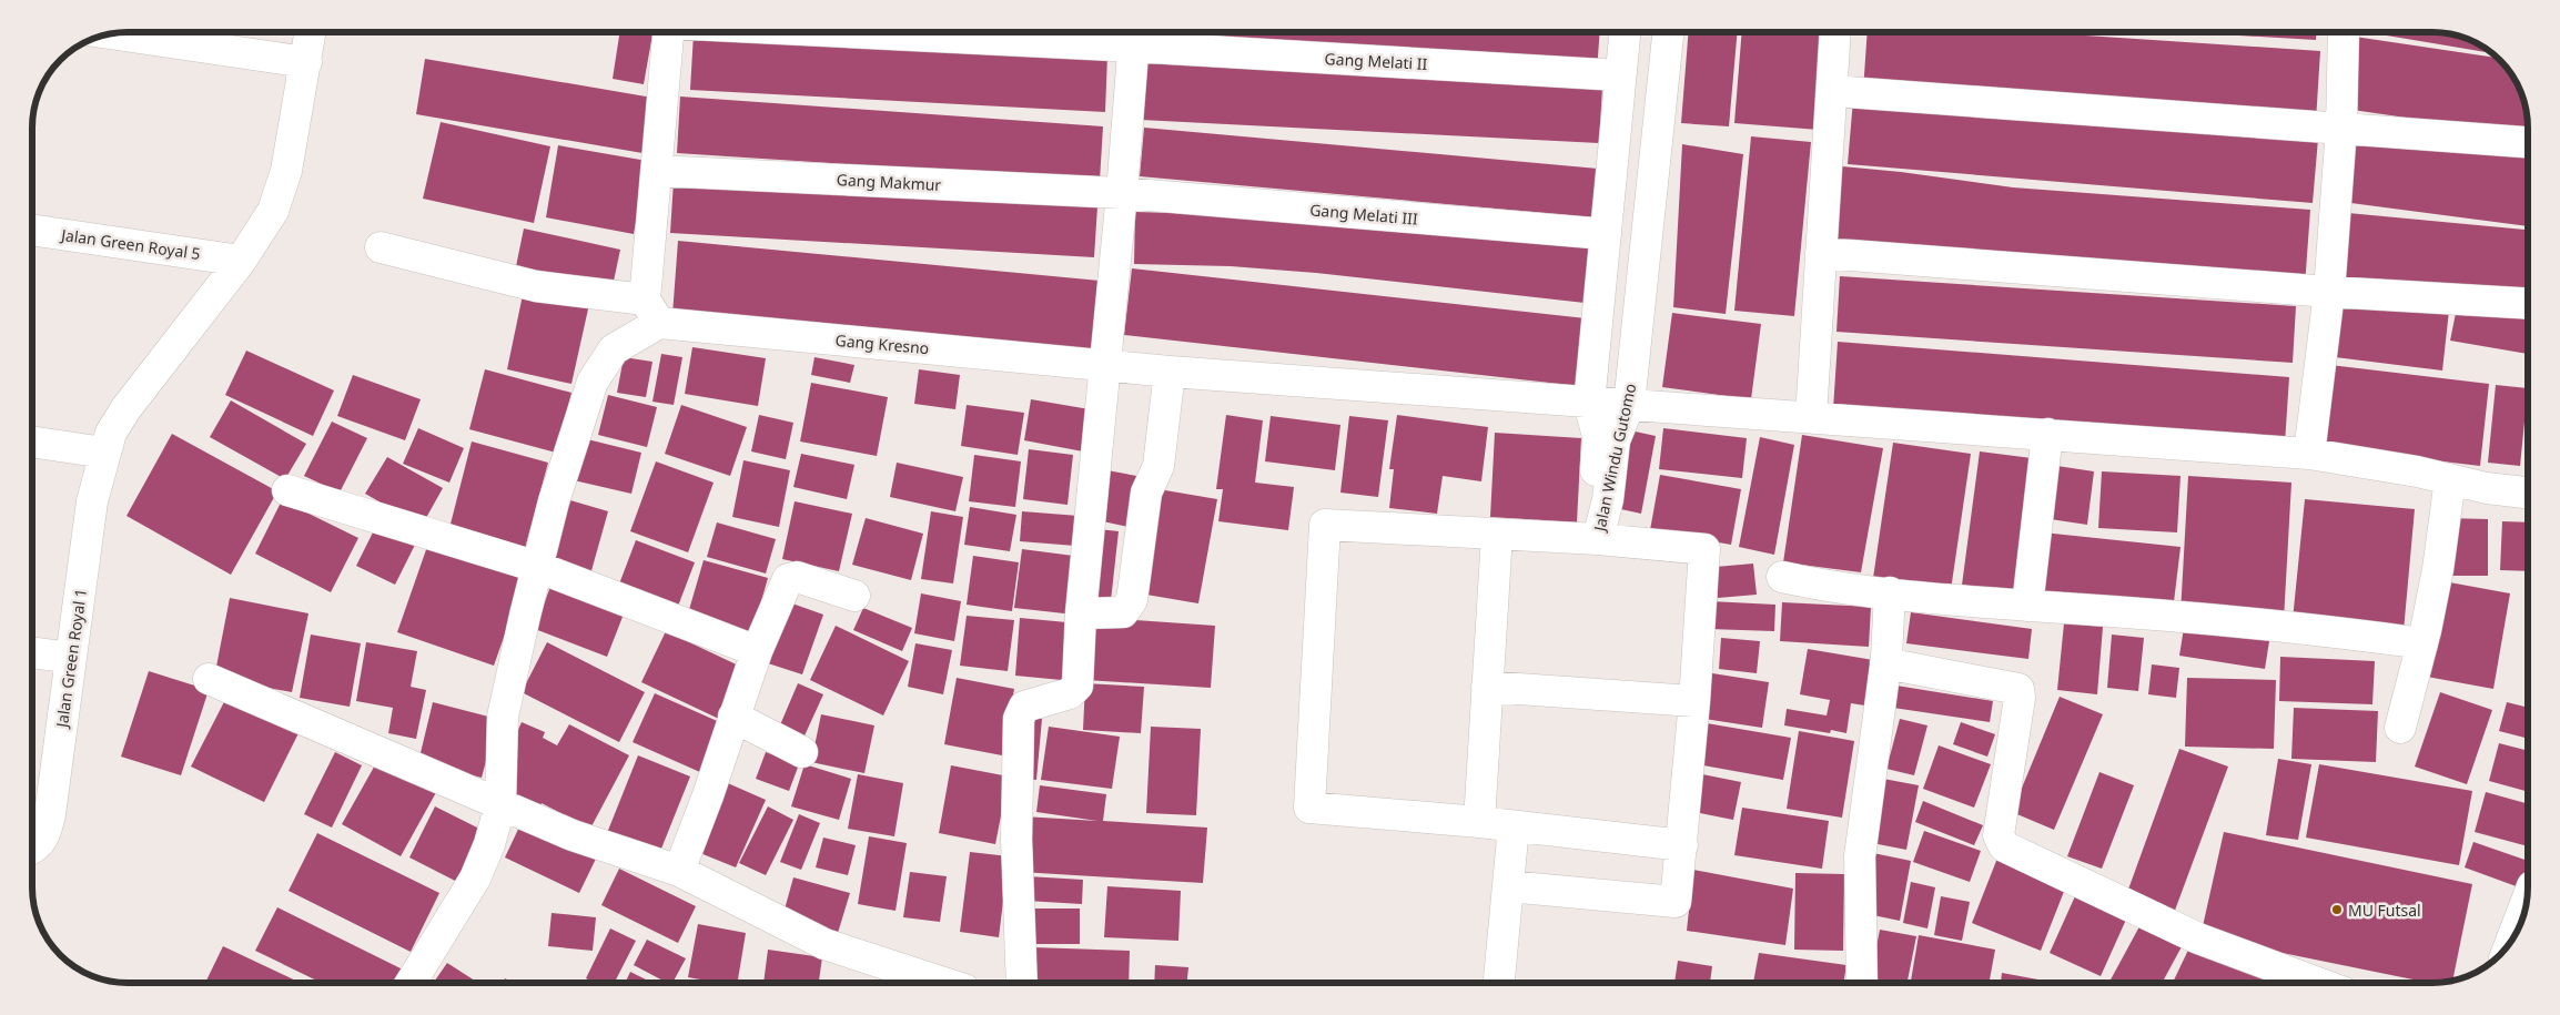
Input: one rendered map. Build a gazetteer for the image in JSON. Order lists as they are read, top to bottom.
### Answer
{
  "streets": {
    "street": [
      "Gang Melati II",
      "Gang Makmur",
      "Gang Melati III",
      "Jalan Green Royal 5",
      "Gang Kresno",
      "Jalan Windu Gutomo",
      "Jalan Green Royal 1"
    ]
  },
  "crossings": [
    ["Gang Melati II", "Jalan Windu Gutomo"],
    ["Gang Makmur", "Gang Melati III"],
    ["Gang Melati III", "Jalan Windu Gutomo"],
    ["Jalan Green Royal 5", "Jalan Green Royal 1"],
    ["Gang Kresno", "Jalan Windu Gutomo"]
  ],
  "places": ["MU Futsal"]
}
